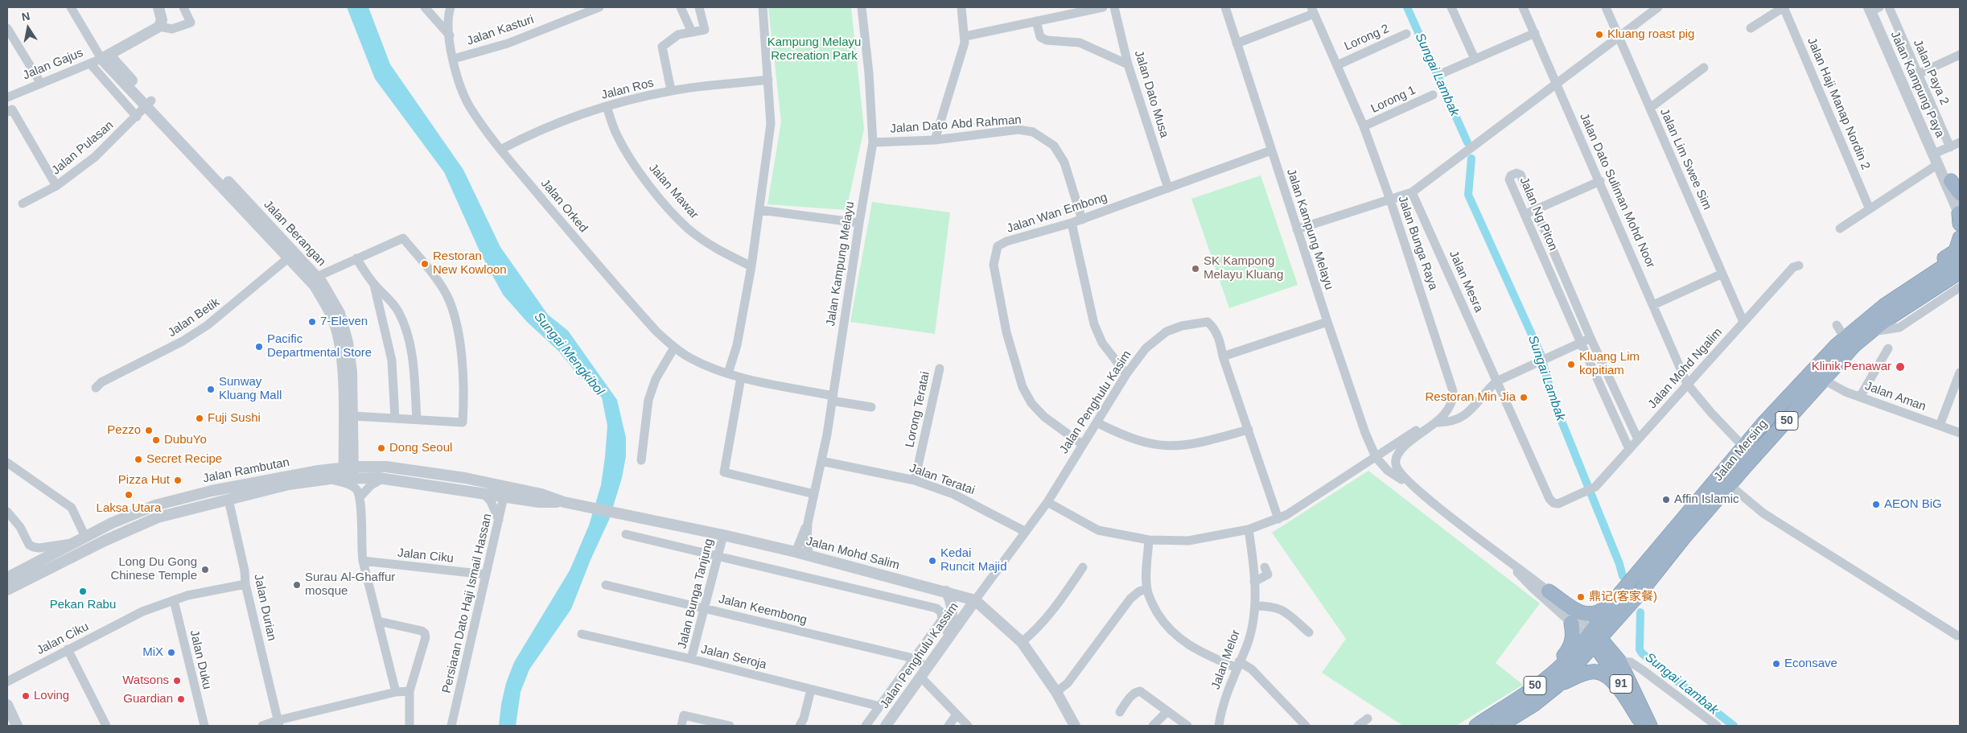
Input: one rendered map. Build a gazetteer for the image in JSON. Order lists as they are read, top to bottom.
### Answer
{
  "streets": {
    "highway": ["50", "Jalan Mersing", "91"],
    "street": [
      "Jalan Kasturi",
      "Lorong 2",
      "Jalan Gajus",
      "Jalan Paya 2",
      "Jalan Kampung Paya",
      "Jalan Ros",
      "Jalan Dato Musa",
      "Lorong 1",
      "Jalan Haji Manap Nordin 2",
      "Jalan Dato Abd Rahman",
      "Jalan Pulasan",
      "Jalan Lim Swee Sim",
      "Jalan Dato Suliman Mohd Noor",
      "Jalan Mawar",
      "Jalan Orked",
      "Jalan Wan Embong",
      "Jalan Ng Piton",
      "Jalan Kampung Melayu",
      "Jalan Berangan",
      "Jalan Bunga Raya",
      "Jalan Mesra",
      "Jalan Betik",
      "Jalan Mohd Ngalim",
      "Jalan Aman",
      "Jalan Penghulu Kasim",
      "Lorong Teratai",
      "Jalan Rambutan",
      "Jalan Teratai",
      "Jalan Mohd Salim",
      "Jalan Ciku",
      "Jalan Bunga Tanjung",
      "Persiaran Dato Haji Ismail Hassan",
      "Jalan Durian",
      "Jalan Keembong",
      "Jalan Penghulu Kassim",
      "Jalan Seroja",
      "Jalan Duku",
      "Jalan Melor"
    ]
  },
  "crossings": [
    ["Jalan Kasturi", "Jalan Orked"],
    ["Lorong 2", "Jalan Bunga Raya"],
    ["Jalan Gajus", "Jalan Berangan"],
    ["Jalan Ros", "Jalan Mawar"],
    ["Jalan Ros", "Jalan Orked"],
    ["Jalan Dato Musa", "Jalan Wan Embong"],
    ["Lorong 1", "Jalan Bunga Raya"],
    ["Jalan Dato Abd Rahman", "Jalan Wan Embong"],
    ["Jalan Dato Abd Rahman", "Jalan Kampung Melayu"],
    ["Jalan Pulasan", "Jalan Berangan"],
    ["Jalan Lim Swee Sim", "Jalan Mohd Ngalim"],
    ["Jalan Dato Suliman Mohd Noor", "Jalan Mohd Ngalim"],
    ["Jalan Dato Suliman Mohd Noor", "Jalan Mersing"],
    ["Jalan Orked", "Jalan Kampung Melayu"],
    ["Jalan Wan Embong", "Jalan Kampung Melayu"],
    ["Jalan Wan Embong", "Jalan Penghulu Kasim"],
    ["Jalan Ng Piton", "Jalan Mohd Ngalim"],
    ["Jalan Kampung Melayu", "Jalan Teratai"],
    ["Jalan Kampung Melayu", "Jalan Mohd Salim"],
    ["Jalan Berangan", "Jalan Betik"],
    ["Jalan Berangan", "Jalan Rambutan"],
    ["Jalan Mesra", "Jalan Mohd Ngalim"],
    ["Jalan Aman", "Jalan Mersing"],
    ["Jalan Penghulu Kasim", "Jalan Teratai"],
    ["Jalan Penghulu Kasim", "Jalan Mohd Salim"],
    ["Jalan Penghulu Kasim", "Jalan Penghulu Kassim"],
    ["Lorong Teratai", "Jalan Teratai"],
    ["Jalan Mersing", "91"],
    ["Jalan Rambutan", "Jalan Mohd Salim"],
    ["Jalan Rambutan", "Persiaran Dato Haji Ismail Hassan"],
    ["Jalan Rambutan", "Jalan Durian"],
    ["Jalan Mohd Salim", "Jalan Bunga Tanjung"],
    ["Jalan Mohd Salim", "Persiaran Dato Haji Ismail Hassan"],
    ["Jalan Mohd Salim", "Jalan Penghulu Kassim"],
    ["Jalan Ciku", "Persiaran Dato Haji Ismail Hassan"],
    ["Jalan Ciku", "Jalan Durian"],
    ["Jalan Ciku", "Jalan Duku"],
    ["Jalan Bunga Tanjung", "Jalan Keembong"],
    ["Jalan Bunga Tanjung", "Jalan Penghulu Kassim"],
    ["Jalan Bunga Tanjung", "Jalan Seroja"],
    ["Jalan Keembong", "Jalan Penghulu Kassim"],
    ["Jalan Penghulu Kassim", "Jalan Seroja"]
  ],
  "water": ["Sungai Lambak", "Sungai Mengkibol"],
  "parks": ["Kampung Melayu Recreation Park"],
  "places": [
    "Kluang roast pig",
    "Restoran New Kowloon",
    "SK Kampong Melayu Kluang",
    "7-Eleven",
    "Pacific Departmental Store",
    "Kluang Lim kopitiam",
    "Klinik Penawar",
    "Sunway Kluang Mall",
    "Restoran Min Jia",
    "Fuji Sushi",
    "Pezzo",
    "DubuYo",
    "Dong Seoul",
    "Secret Recipe",
    "Pizza Hut",
    "Laksa Utara",
    "Affin Islamic",
    "AEON BiG",
    "Kedai Runcit Majid",
    "Long Du Gong Chinese Temple",
    "Surau Al-Ghaffur mosque",
    "Pekan Rabu",
    "鼎记(客家餐)",
    "MiX",
    "Econsave",
    "Watsons",
    "Loving",
    "Guardian"
  ],
  "north": "top"
}
